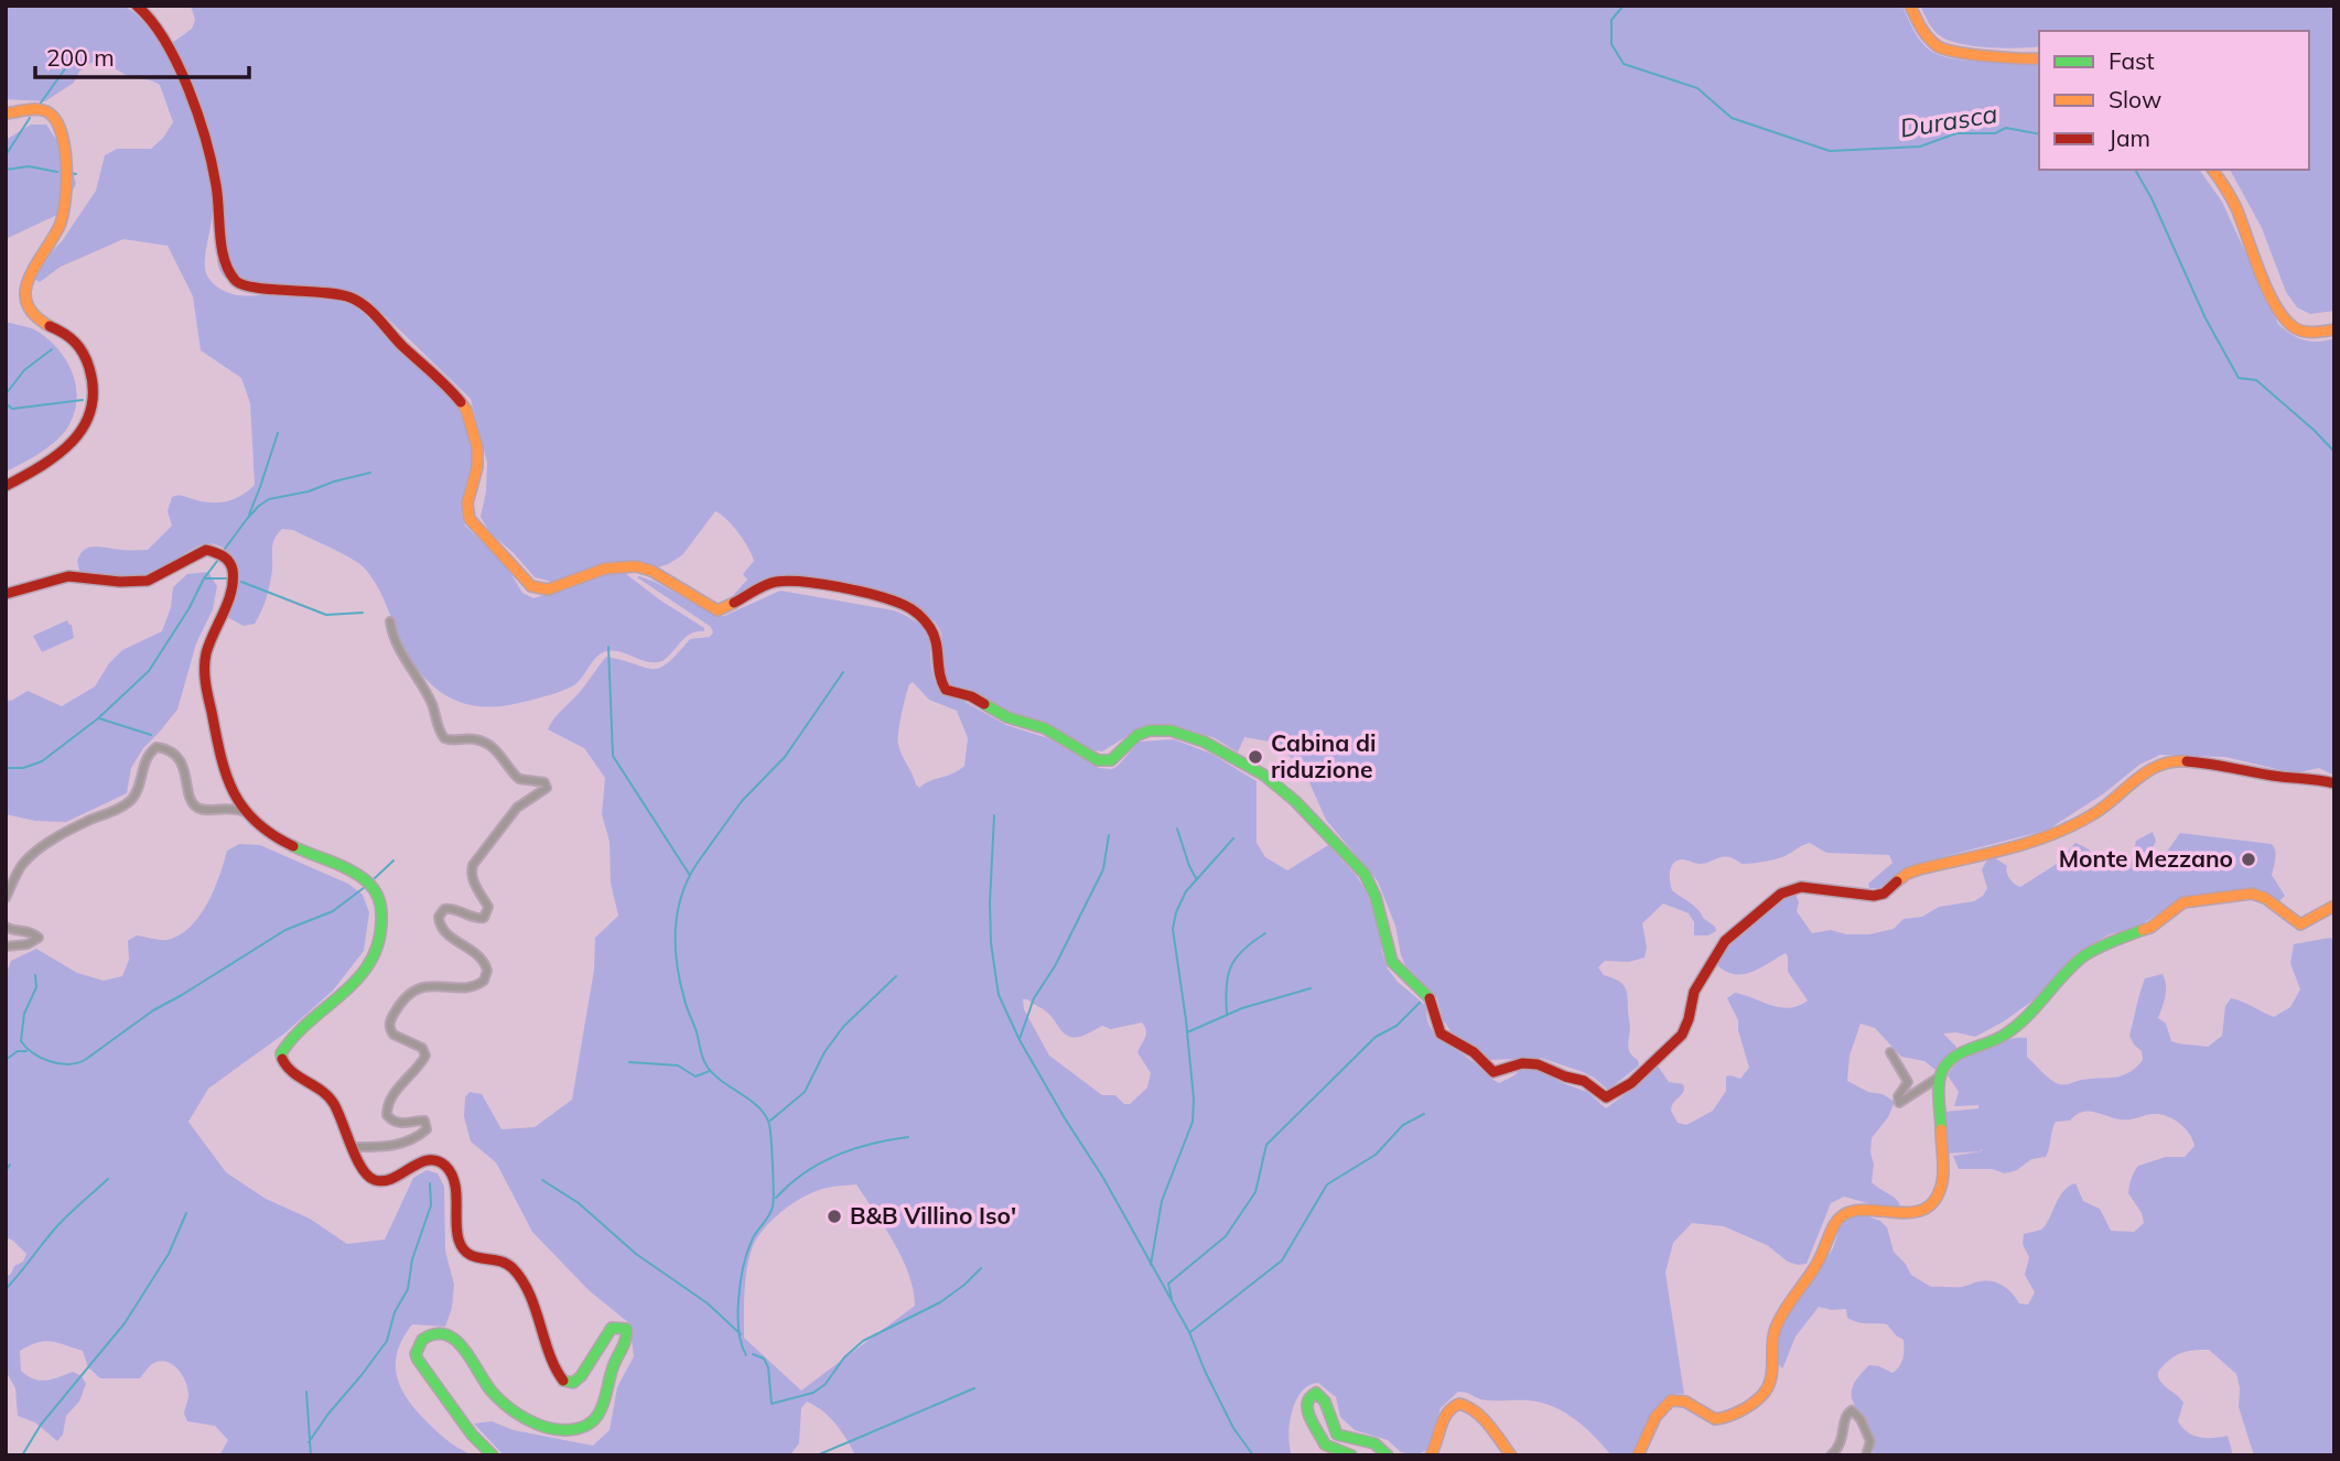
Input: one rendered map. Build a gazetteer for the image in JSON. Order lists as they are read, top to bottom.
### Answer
{
  "water": ["Durasca"],
  "places": ["Cabina di riduzione", "Monte Mezzano", "B&B Villino Iso'"],
  "legend": ["Fast", "Slow", "Jam"],
  "scale_bar": "200 m"
}
